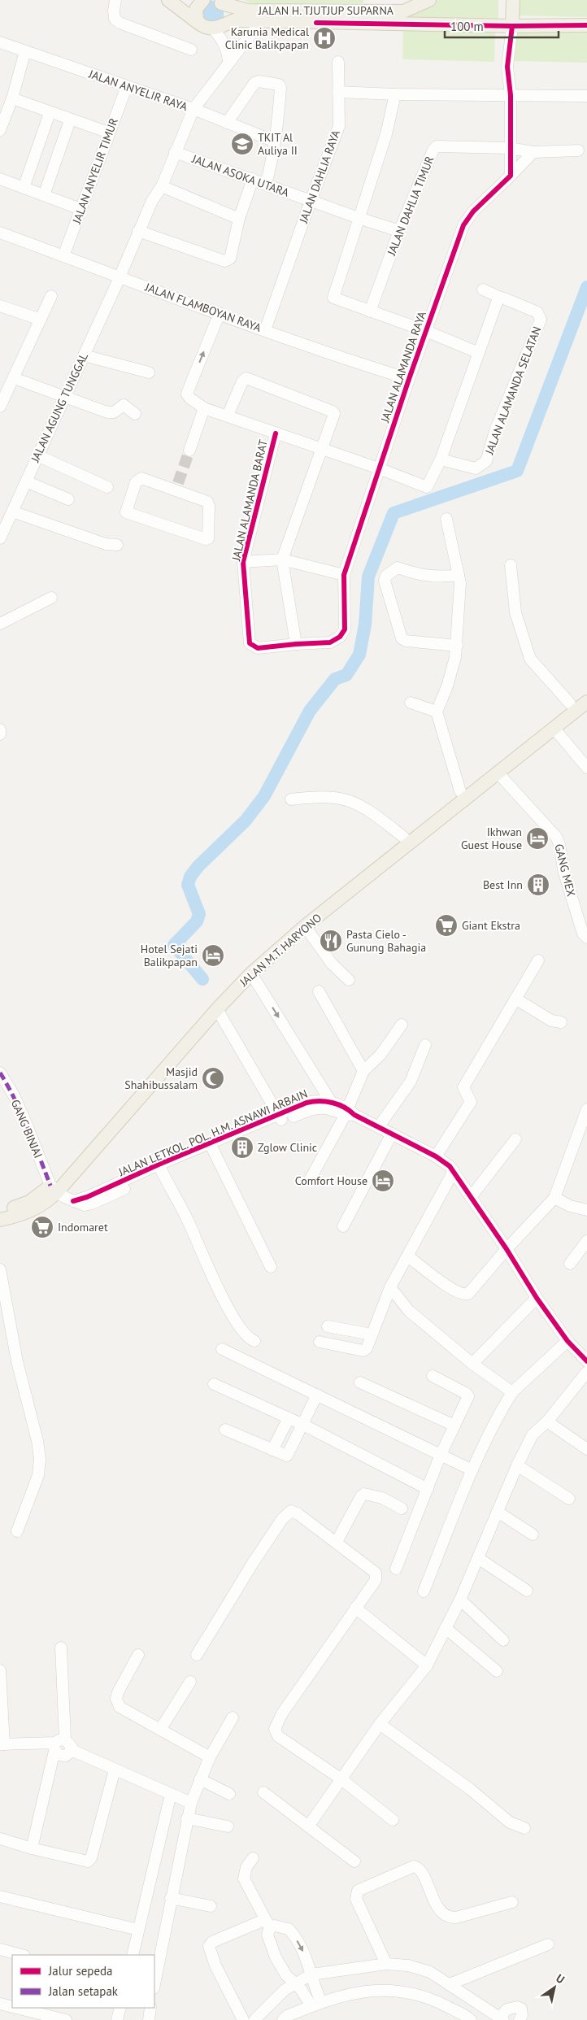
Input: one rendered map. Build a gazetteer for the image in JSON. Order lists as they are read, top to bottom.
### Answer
{
  "streets": {
    "main road": ["JALAN H. TJUTJUP SUPARNA", "JALAN M.T. HARYONO"],
    "street": [
      "JALAN ANYELIR RAYA",
      "JALAN ANYELIR TIMUR",
      "JALAN ASOKA UTARA",
      "JALAN DAHLIA RAYA",
      "JALAN DAHLIA TIMUR",
      "JALAN FLAMBOYAN RAYA",
      "JALAN ALAMANDA RAYA",
      "JALAN ALAMANDA SELATAN",
      "JALAN AGUNG TUNGGAL",
      "JALAN ALAMANDA BARAT",
      "GANG MEX",
      "GANG BINJAI",
      "JALAN LETKOL. POL. H.M. ASNAWI ARBAIN"
    ]
  },
  "crossings": [
    ["JALAN H. TJUTJUP SUPARNA", "JALAN AGUNG TUNGGAL"],
    ["JALAN ANYELIR RAYA", "JALAN ANYELIR TIMUR"],
    ["JALAN ANYELIR RAYA", "JALAN AGUNG TUNGGAL"],
    ["JALAN ANYELIR TIMUR", "JALAN FLAMBOYAN RAYA"],
    ["JALAN ASOKA UTARA", "JALAN DAHLIA RAYA"],
    ["JALAN ASOKA UTARA", "JALAN DAHLIA TIMUR"],
    ["JALAN ASOKA UTARA", "JALAN AGUNG TUNGGAL"],
    ["JALAN DAHLIA RAYA", "JALAN FLAMBOYAN RAYA"],
    ["JALAN FLAMBOYAN RAYA", "JALAN ALAMANDA RAYA"],
    ["JALAN FLAMBOYAN RAYA", "JALAN AGUNG TUNGGAL"],
    ["JALAN ALAMANDA RAYA", "JALAN ALAMANDA BARAT"],
    ["GANG MEX", "JALAN M.T. HARYONO"],
    ["JALAN M.T. HARYONO", "GANG BINJAI"],
    ["JALAN M.T. HARYONO", "JALAN LETKOL. POL. H.M. ASNAWI ARBAIN"],
    ["GANG BINJAI", "JALAN LETKOL. POL. H.M. ASNAWI ARBAIN"]
  ],
  "places": {
    "hospital": ["Karunia Medical Clinic Balikpapan"],
    "school or university": ["TKIT Al Auliya II"],
    "hotel": ["Ikhwan Guest House", "Hotel Sejati Balikpapan", "Comfort House"],
    "building": ["Best Inn", "Zglow Clinic"],
    "supermarket": ["Giant Ekstra", "Indomaret"],
    "restaurant": ["Pasta Cielo - Gunung Bahagia"],
    "mosque": ["Masjid Shahibussalam"]
  },
  "legend": ["Jalur sepeda", "Jalan setapak"],
  "scale_bar": "100 m",
  "north": "top right"
}
